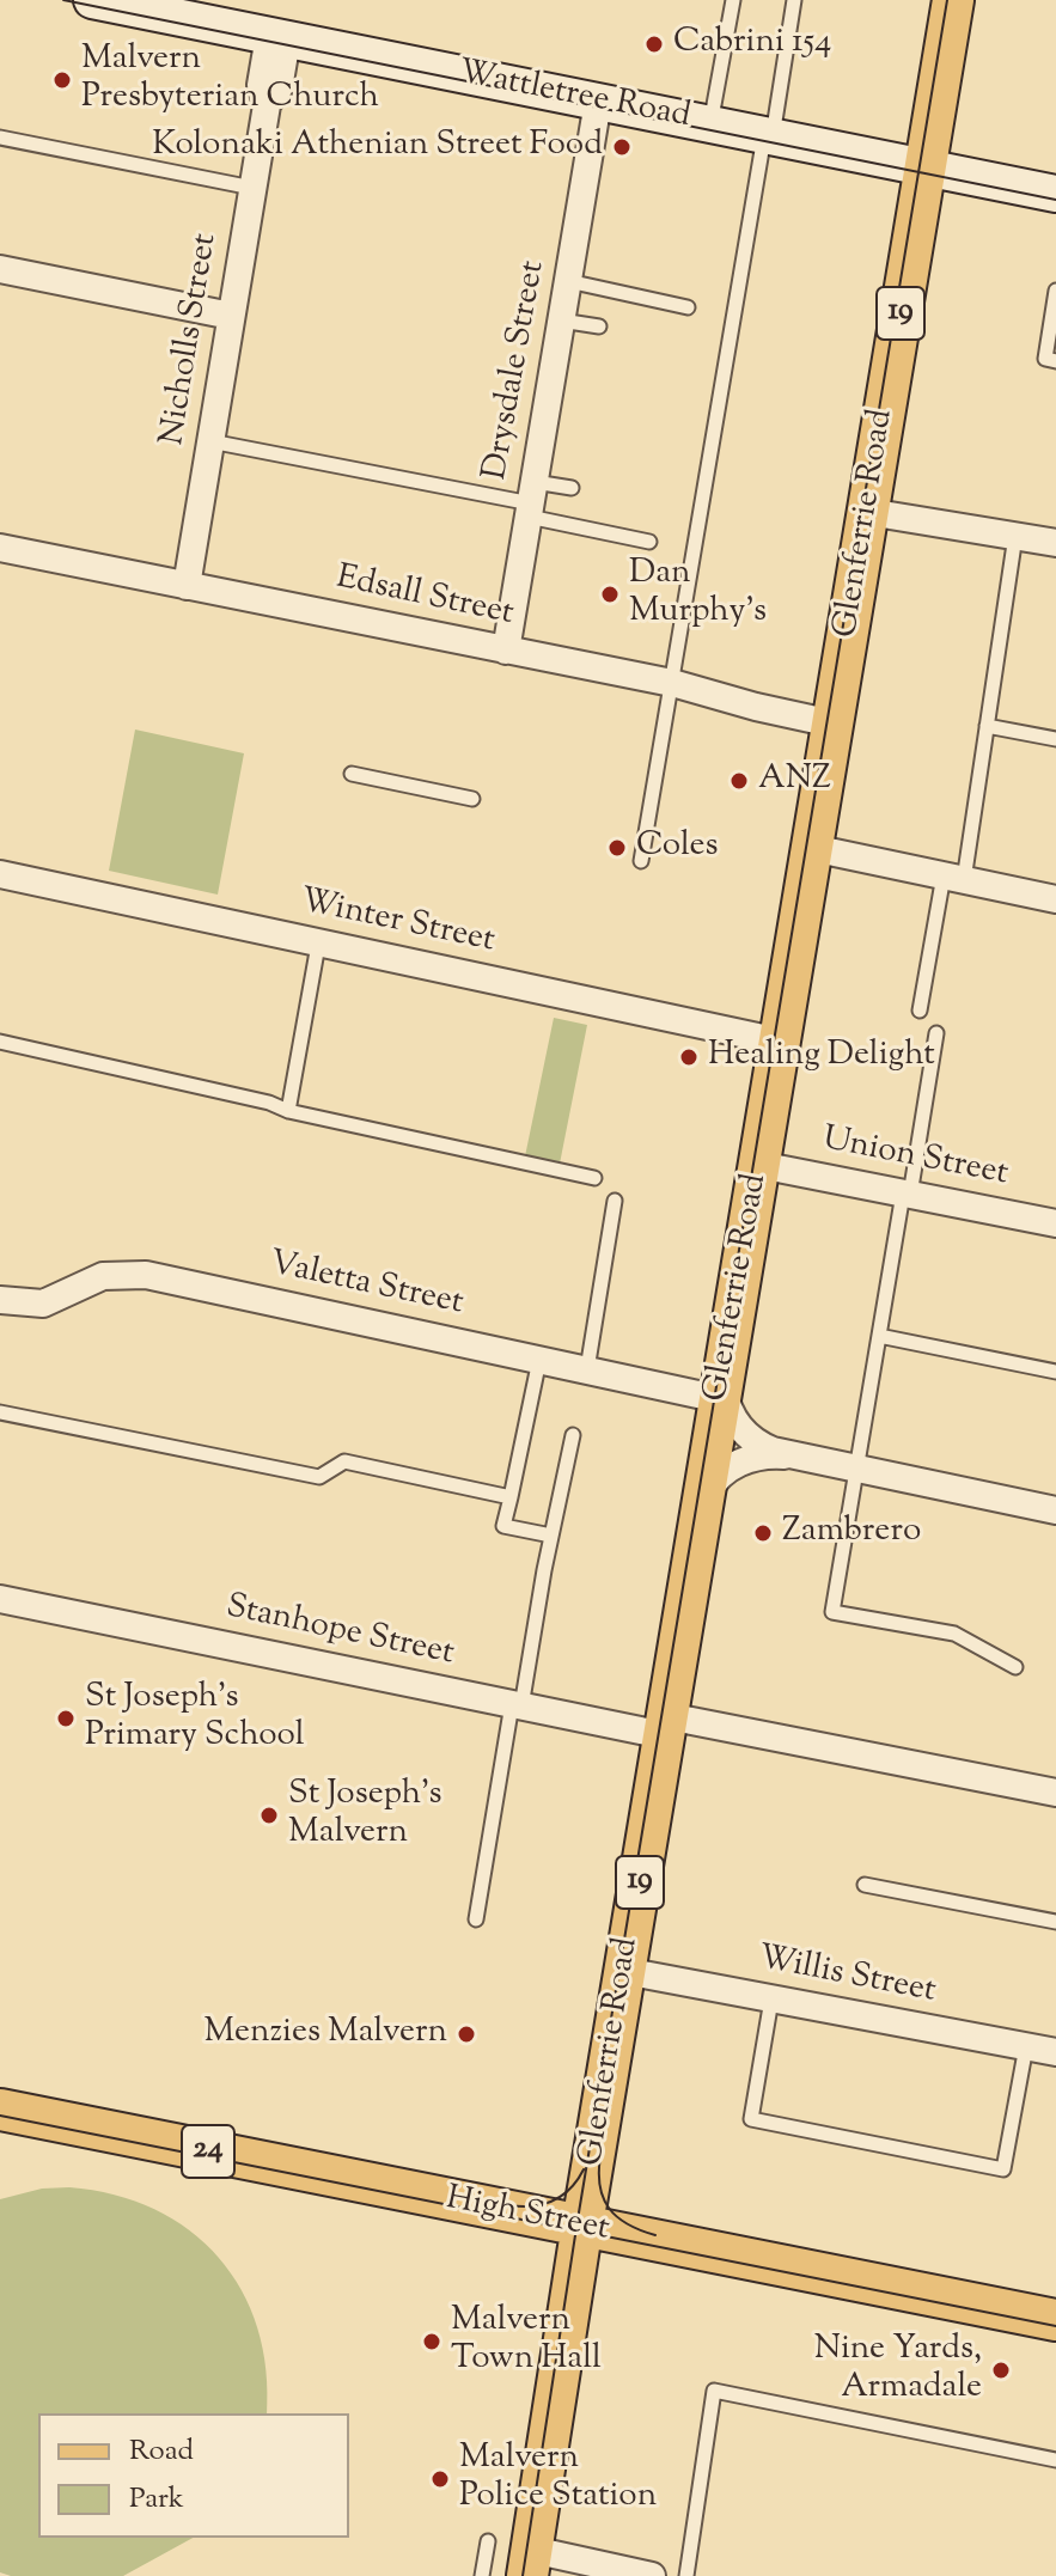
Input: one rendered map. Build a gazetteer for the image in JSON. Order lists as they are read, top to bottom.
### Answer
{
  "streets": {
    "main road": [
      "Wattletree Road",
      "19",
      "Glenferrie Road",
      "24",
      "High Street"
    ],
    "street": [
      "Nicholls Street",
      "Drysdale Street",
      "Edsall Street",
      "Winter Street",
      "Union Street",
      "Valetta Street",
      "Stanhope Street",
      "Willis Street"
    ]
  },
  "crossings": [
    ["Wattletree Road", "Nicholls Street"],
    ["Wattletree Road", "Drysdale Street"],
    ["Wattletree Road", "Glenferrie Road"],
    ["Nicholls Street", "Edsall Street"],
    ["Drysdale Street", "Edsall Street"],
    ["Glenferrie Road", "Edsall Street"],
    ["Glenferrie Road", "Winter Street"],
    ["Glenferrie Road", "Union Street"],
    ["Glenferrie Road", "Valetta Street"],
    ["Glenferrie Road", "Stanhope Street"],
    ["Glenferrie Road", "Willis Street"],
    ["Glenferrie Road", "High Street"]
  ],
  "places": [
    "Cabrini 154",
    "Malvern Presbyterian Church",
    "Kolonaki Athenian Street Food",
    "Dan Murphy's",
    "ANZ",
    "Coles",
    "Healing Delight",
    "Zambrero",
    "St Joseph's Primary School",
    "St Joseph's Malvern",
    "Menzies Malvern",
    "Malvern Town Hall",
    "Nine Yards, Armadale",
    "Malvern Police Station"
  ],
  "legend": ["Road", "Park"]
}
